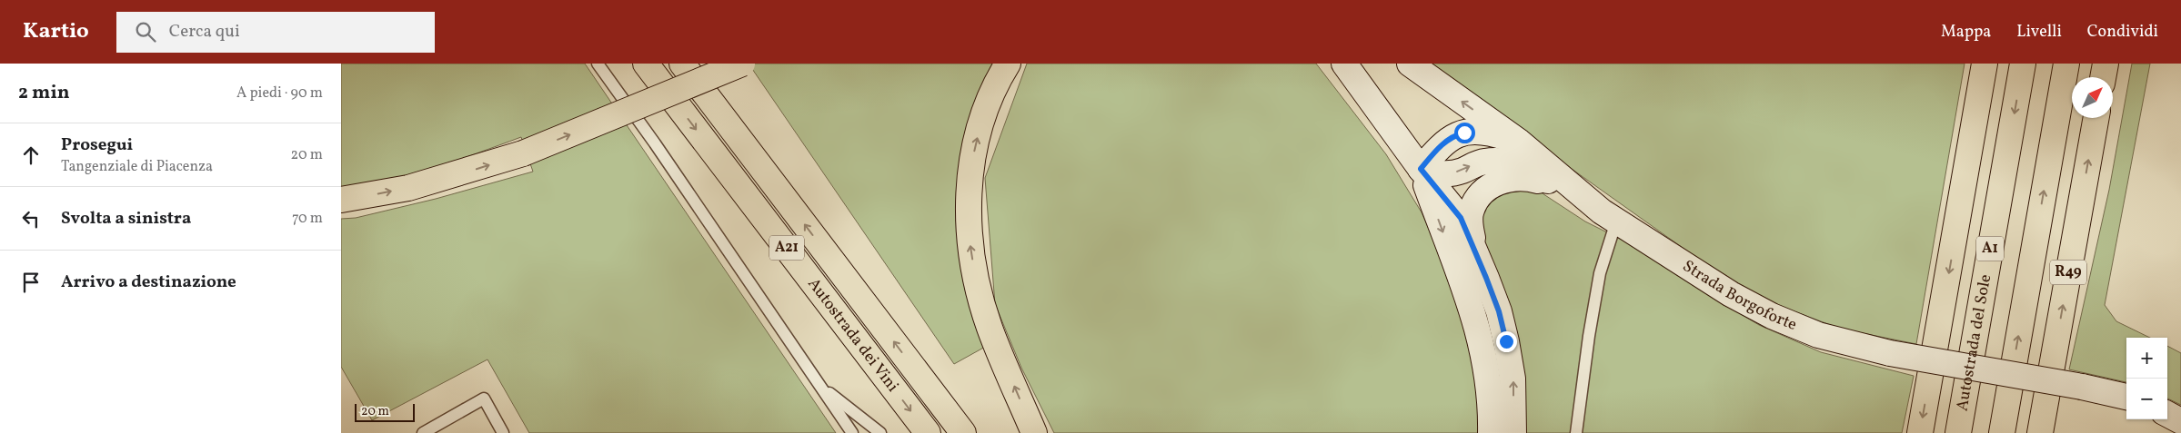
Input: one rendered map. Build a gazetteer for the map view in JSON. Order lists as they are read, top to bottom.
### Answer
{
  "streets": {
    "highway": [
      "A21",
      "A1",
      "R49",
      "Autostrada dei Vini",
      "Autostrada del Sole"
    ],
    "street": ["Strada Borgoforte"]
  },
  "scale_bar": "20 m",
  "north": "top right",
  "page": {
    "header": "Kartio",
    "search": "Cerca qui",
    "nav": ["Mappa", "Livelli", "Condividi"],
    "heading": ["2 min", "A piedi · 90 m"],
    "list": [
      ["Prosegui", "Tangenziale di Piacenza", "20 m"],
      ["Svolta a sinistra", "70 m"],
      "Arrivo a destinazione"
    ],
    "map_buttons": ["+", "−"],
    "scale": "20 m"
  }
}
